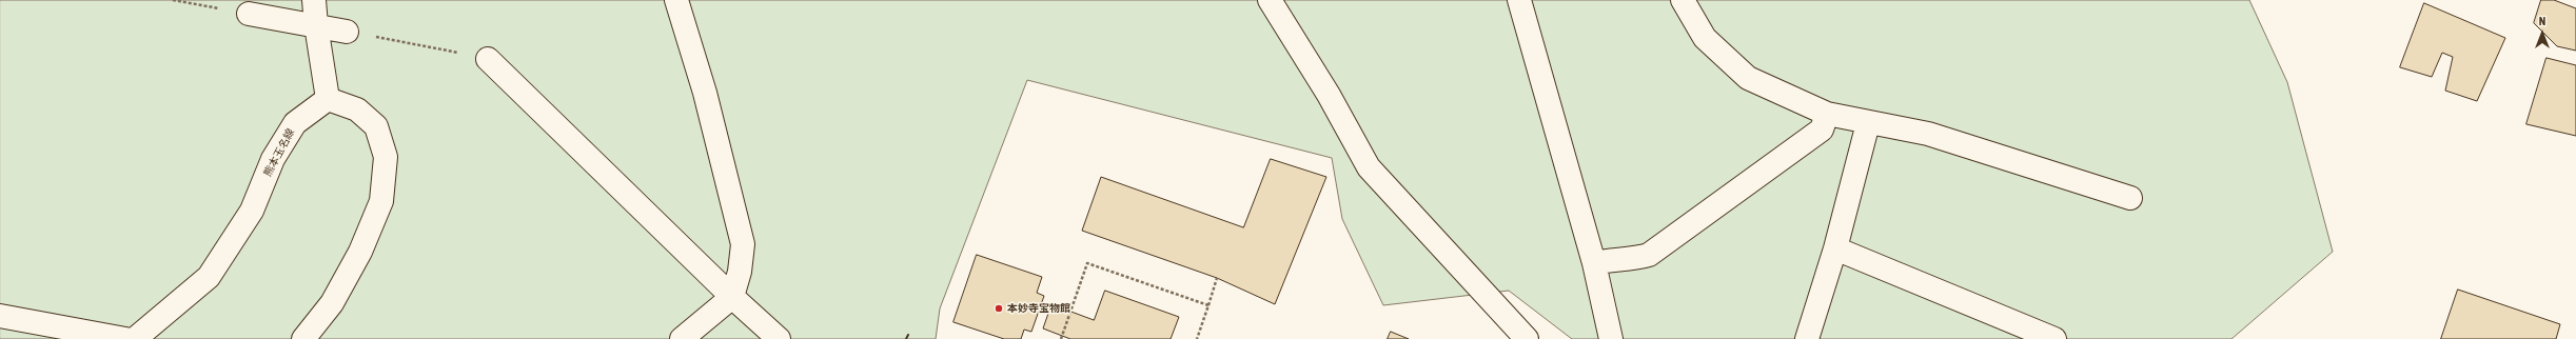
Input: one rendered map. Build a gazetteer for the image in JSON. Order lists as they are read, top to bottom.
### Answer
{
  "streets": {
    "street": ["熊本玉名線"]
  },
  "places": ["本妙寺宝物館"],
  "north": "top"
}
